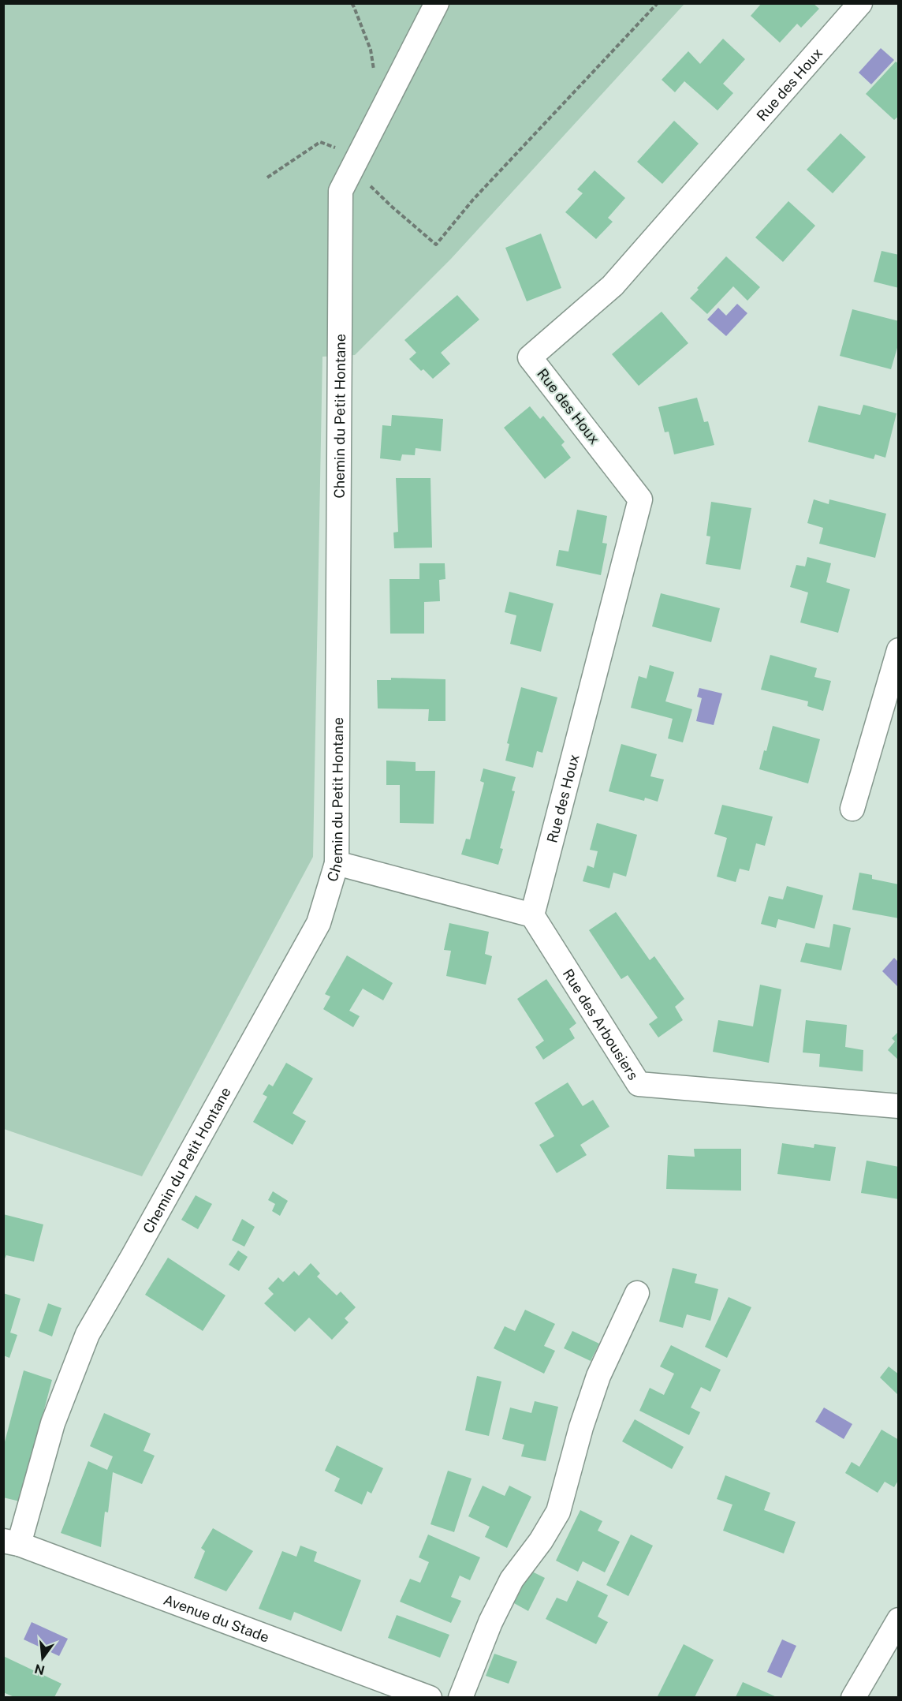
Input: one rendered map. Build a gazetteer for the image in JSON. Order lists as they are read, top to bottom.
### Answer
{
  "streets": {
    "street": [
      "Rue des Houx",
      "Chemin du Petit Hontane",
      "Rue des Arbousiers",
      "Avenue du Stade"
    ]
  },
  "crossings": [
    ["Rue des Houx", "Rue des Arbousiers"],
    ["Chemin du Petit Hontane", "Avenue du Stade"]
  ],
  "north": "bottom"
}
